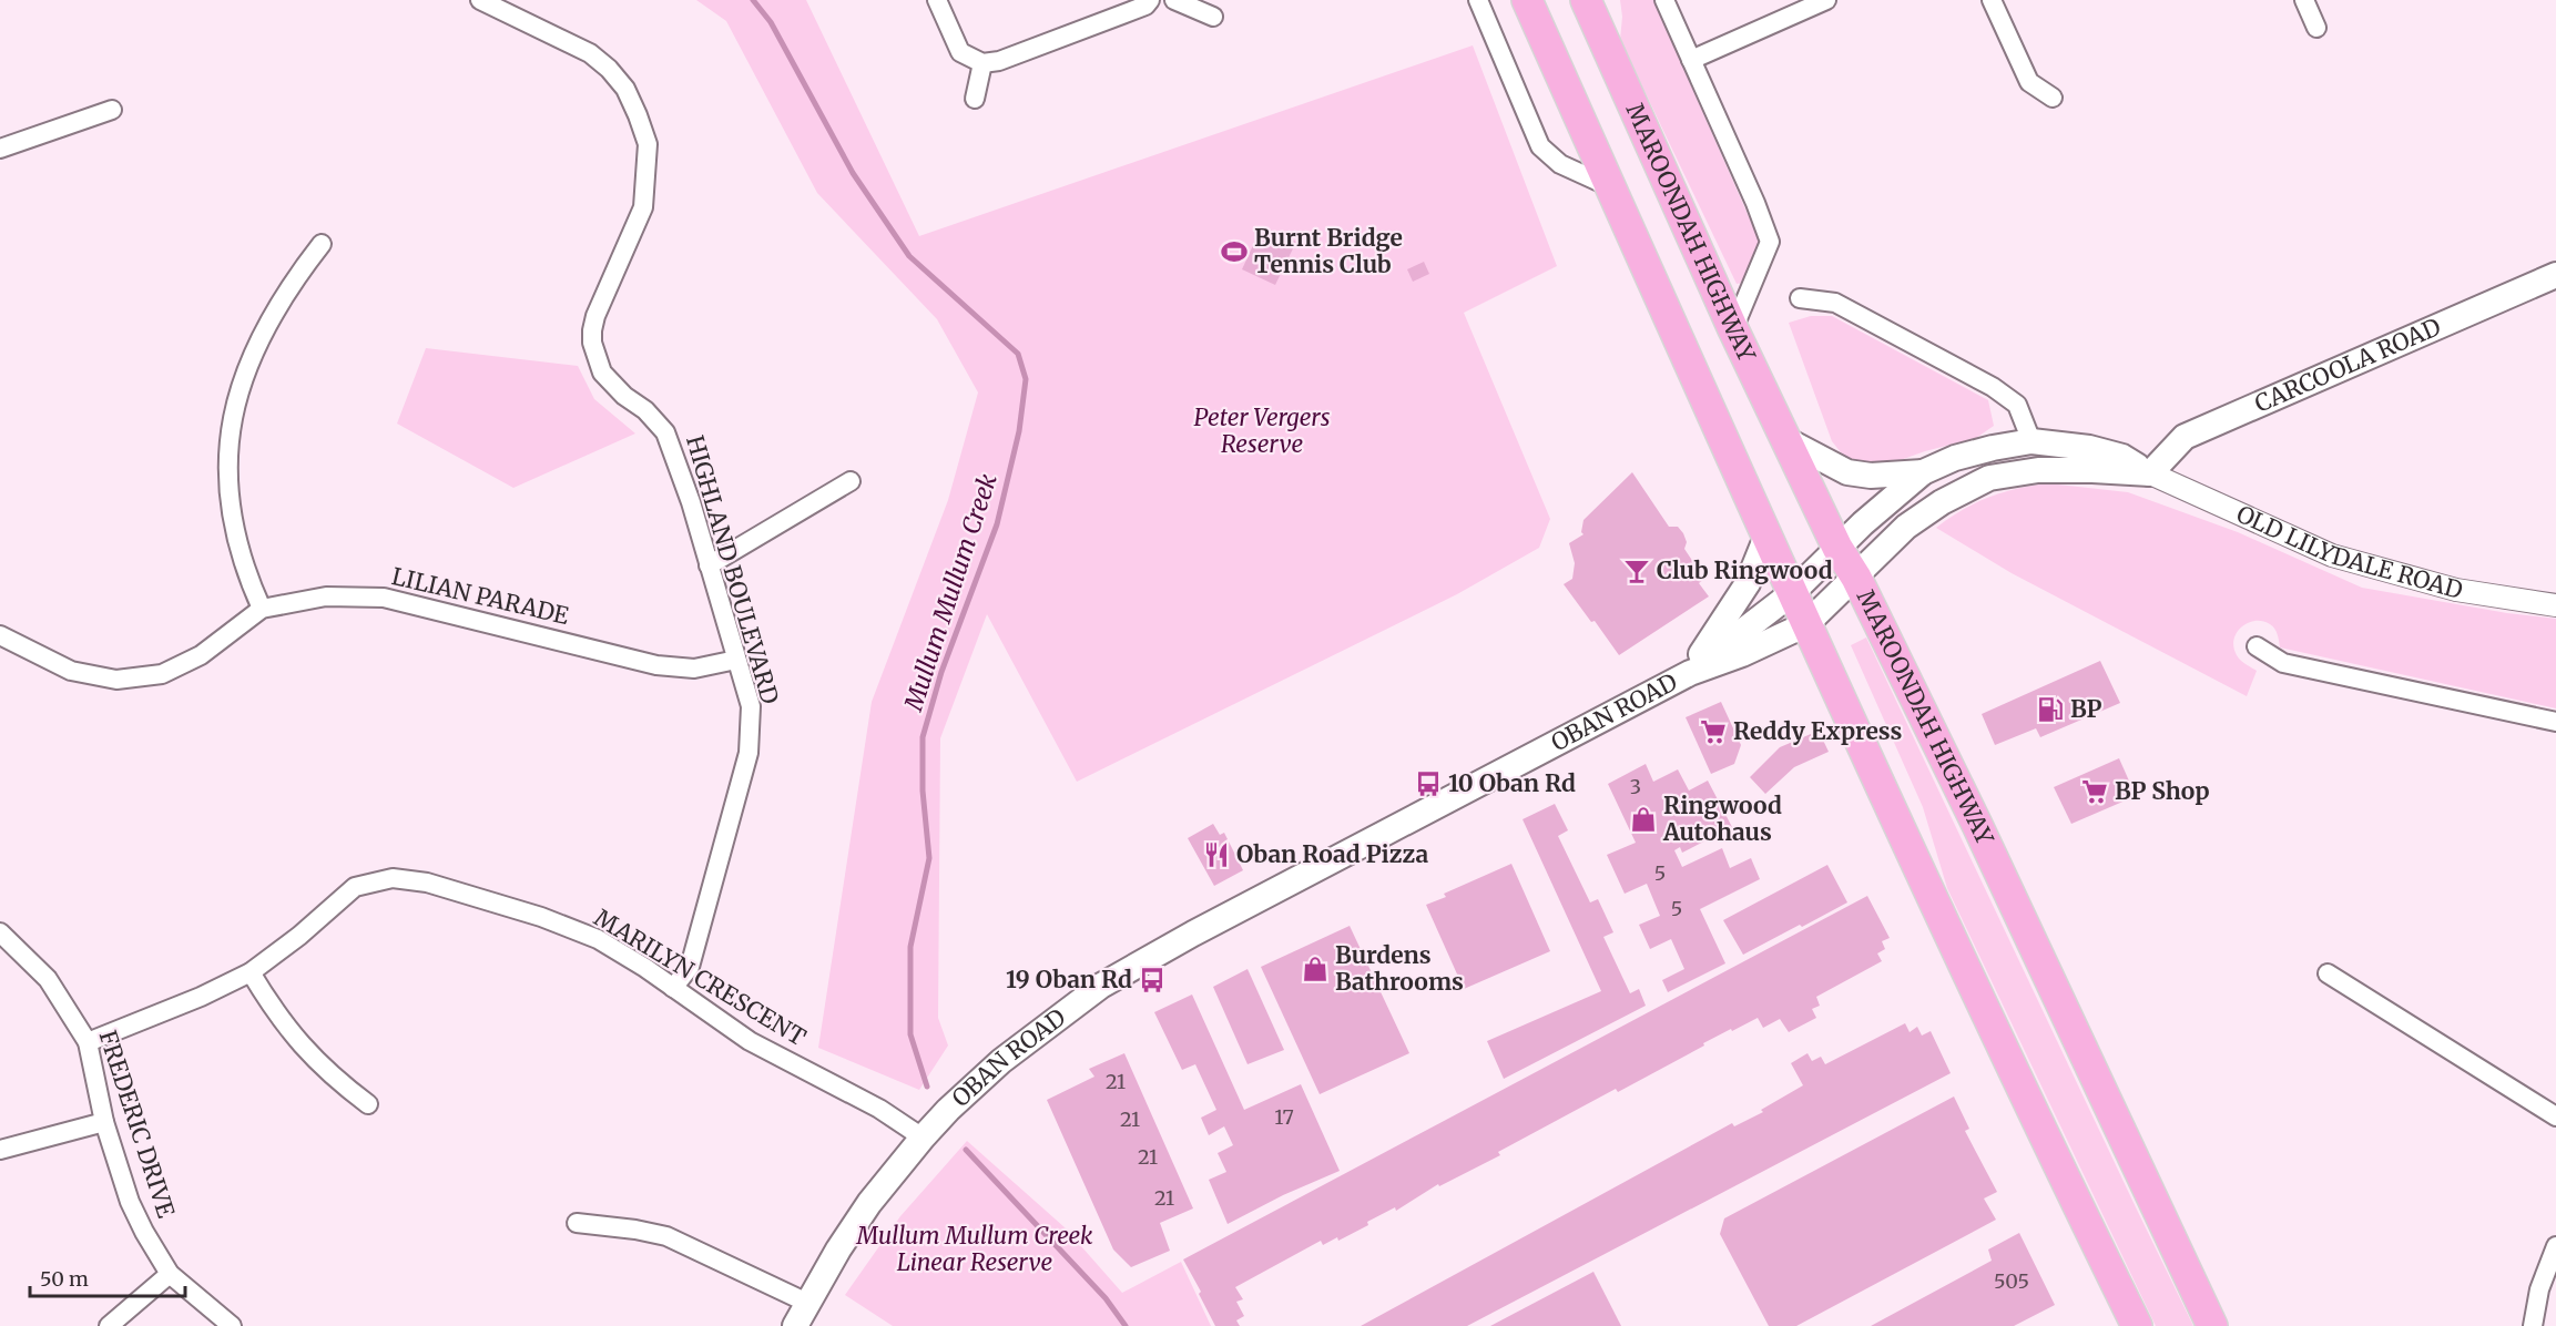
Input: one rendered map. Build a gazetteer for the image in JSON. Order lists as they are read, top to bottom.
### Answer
{
  "streets": {
    "highway": ["MAROONDAH HIGHWAY"],
    "main road": ["CARCOOLA ROAD", "OLD LILYDALE ROAD", "OBAN ROAD"],
    "street": [
      "HIGHLAND BOULEVARD",
      "LILIAN PARADE",
      "MARILYN CRESCENT",
      "FREDERIC DRIVE"
    ]
  },
  "crossings": [
    ["MAROONDAH HIGHWAY", "OLD LILYDALE ROAD"],
    ["MAROONDAH HIGHWAY", "OBAN ROAD"],
    ["CARCOOLA ROAD", "OLD LILYDALE ROAD"],
    ["OLD LILYDALE ROAD", "OBAN ROAD"],
    ["HIGHLAND BOULEVARD", "LILIAN PARADE"],
    ["HIGHLAND BOULEVARD", "MARILYN CRESCENT"],
    ["OBAN ROAD", "MARILYN CRESCENT"],
    ["MARILYN CRESCENT", "FREDERIC DRIVE"]
  ],
  "water": ["Mullum Mullum Creek"],
  "parks": ["Peter Vergers Reserve", "Mullum Mullum Creek Linear Reserve"],
  "places": {
    "sports": ["Burnt Bridge Tennis Club"],
    "bar": ["Club Ringwood"],
    "fuel station": ["BP"],
    "supermarket": ["Reddy Express", "BP Shop"],
    "bus stop": ["10 Oban Rd", "19 Oban Rd"],
    "shop": ["Ringwood Autohaus", "Burdens Bathrooms"],
    "restaurant": ["Oban Road Pizza"]
  },
  "house_numbers": [
    "3",
    "5",
    "5",
    "21",
    "17",
    "21",
    "21",
    "21",
    "505"
  ],
  "scale_bar": "50 m"
}
